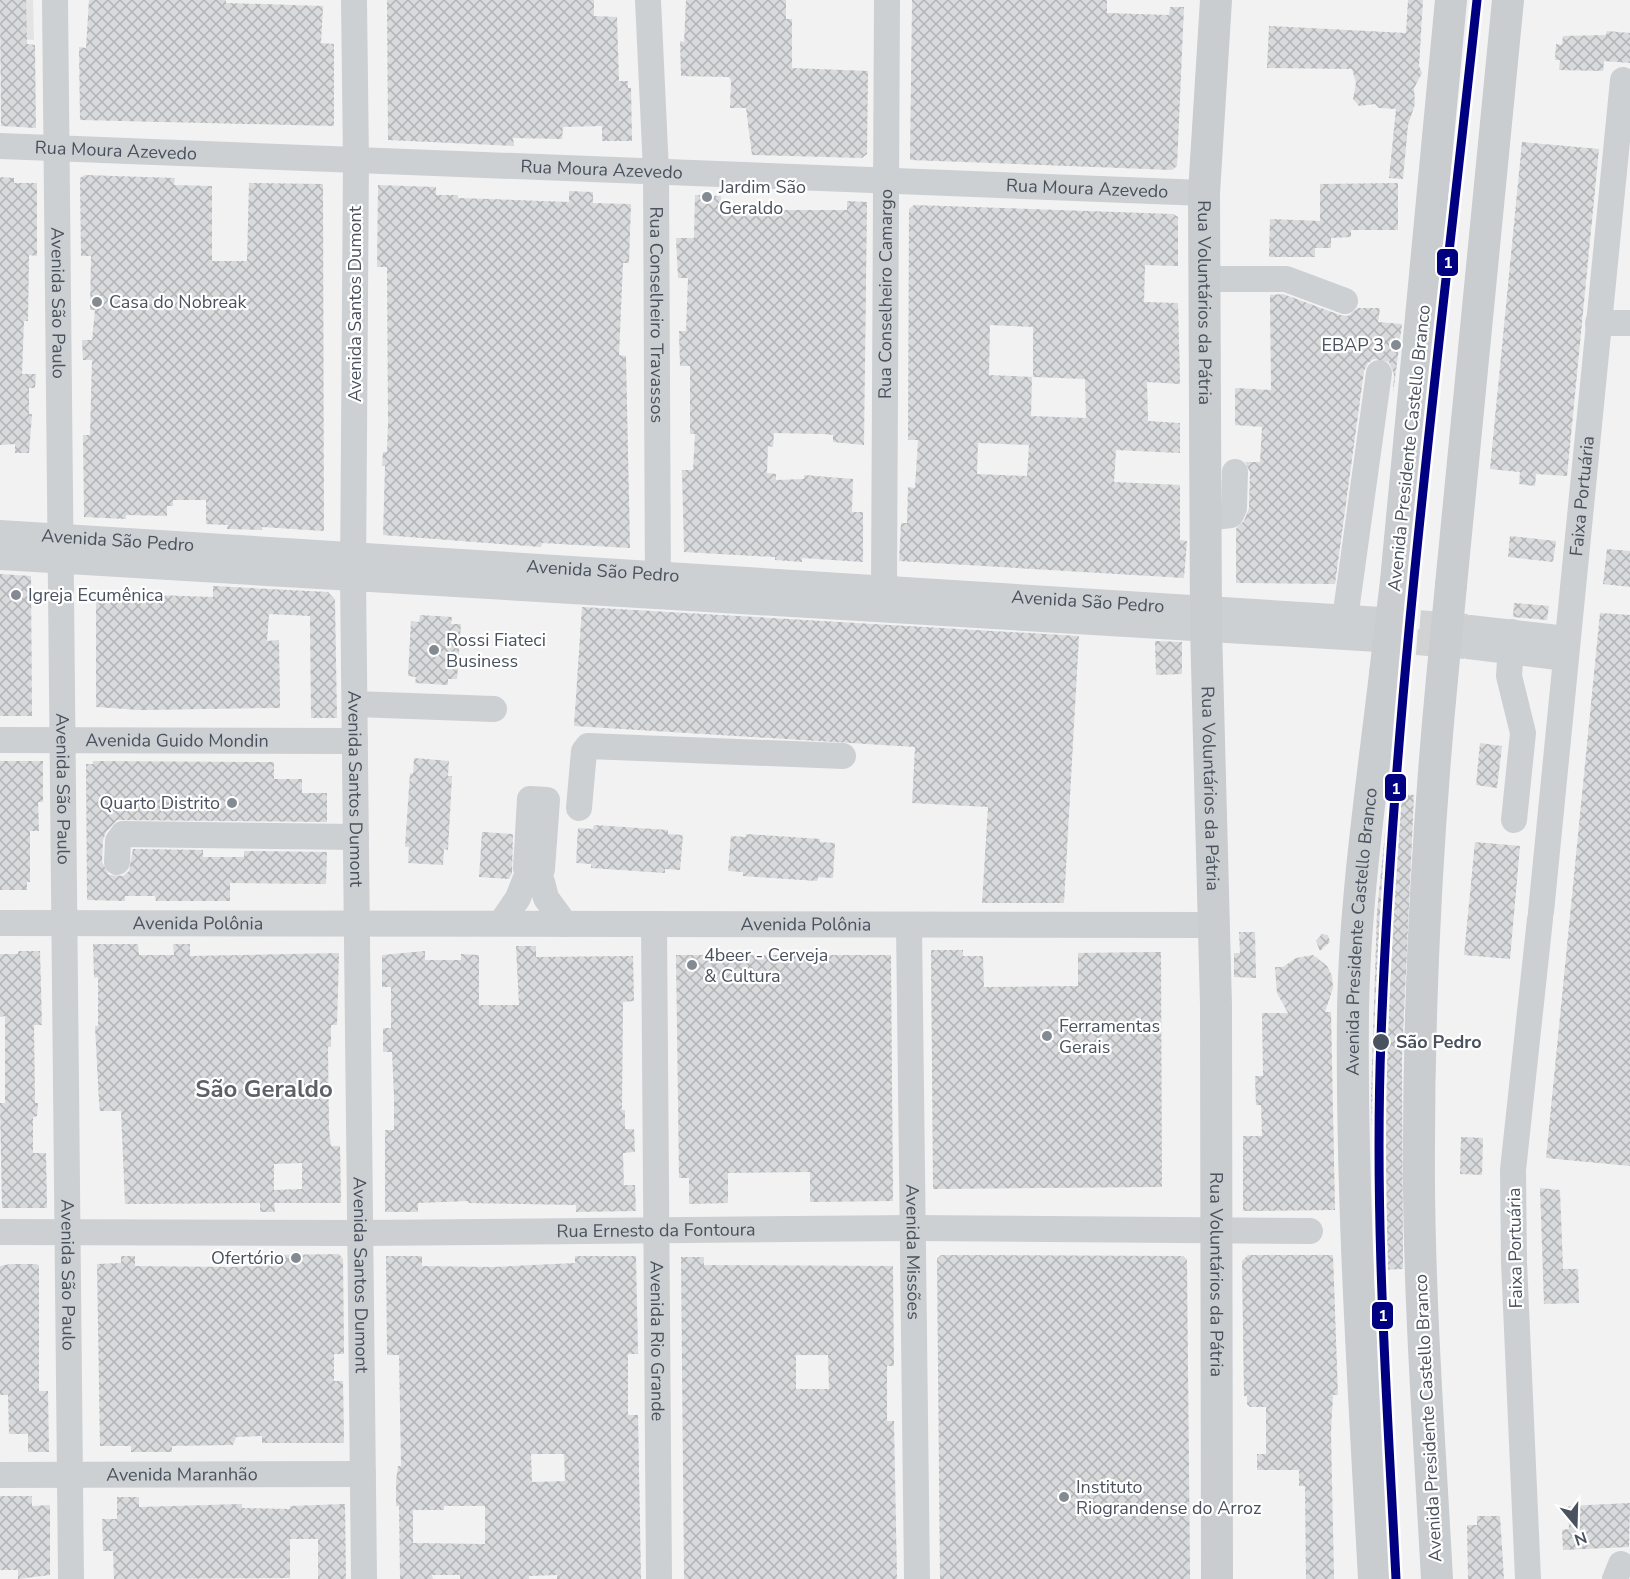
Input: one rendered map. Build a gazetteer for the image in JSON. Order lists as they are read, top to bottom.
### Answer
{
  "streets": {
    "main road": ["Rua Voluntários da Pátria", "Avenida Presidente Castello Branco"],
    "street": [
      "Rua Moura Azevedo",
      "Rua Conselheiro Camargo",
      "Avenida São Paulo",
      "Avenida Santos Dumont",
      "Rua Conselheiro Travassos",
      "Faixa Portuária",
      "Avenida São Pedro",
      "Avenida Guido Mondin",
      "Avenida Polônia",
      "Rua Ernesto da Fontoura",
      "Avenida Missões",
      "Avenida Rio Grande",
      "Avenida Maranhão"
    ]
  },
  "crossings": [
    ["Rua Moura Azevedo", "Rua Conselheiro Camargo"],
    ["Rua Moura Azevedo", "Rua Voluntários da Pátria"],
    ["Rua Moura Azevedo", "Avenida São Paulo"],
    ["Rua Moura Azevedo", "Avenida Santos Dumont"],
    ["Rua Moura Azevedo", "Rua Conselheiro Travassos"],
    ["Rua Conselheiro Camargo", "Avenida São Pedro"],
    ["Rua Voluntários da Pátria", "Avenida São Pedro"],
    ["Rua Voluntários da Pátria", "Avenida Polônia"],
    ["Rua Voluntários da Pátria", "Rua Ernesto da Fontoura"],
    ["Avenida São Paulo", "Avenida São Pedro"],
    ["Avenida São Paulo", "Avenida Guido Mondin"],
    ["Avenida São Paulo", "Avenida Polônia"],
    ["Avenida São Paulo", "Rua Ernesto da Fontoura"],
    ["Avenida São Paulo", "Avenida Maranhão"],
    ["Avenida Santos Dumont", "Avenida São Pedro"],
    ["Avenida Santos Dumont", "Avenida Guido Mondin"],
    ["Avenida Santos Dumont", "Avenida Polônia"],
    ["Avenida Santos Dumont", "Rua Ernesto da Fontoura"],
    ["Avenida Santos Dumont", "Avenida Maranhão"],
    ["Rua Conselheiro Travassos", "Avenida São Pedro"],
    ["Avenida Polônia", "Avenida Missões"],
    ["Avenida Polônia", "Avenida Rio Grande"],
    ["Rua Ernesto da Fontoura", "Avenida Missões"],
    ["Rua Ernesto da Fontoura", "Avenida Rio Grande"]
  ],
  "districts": ["São Geraldo"],
  "places": [
    "Jardim São Geraldo",
    "Casa do Nobreak",
    "EBAP 3",
    "Igreja Ecumênica",
    "Rossi Fiateci Business",
    "Quarto Distrito",
    "4beer - Cerveja & Cultura",
    "Ferramentas Gerais",
    "São Pedro",
    "Ofertório",
    "Instituto Riograndense do Arroz"
  ],
  "lines": ["transit line 1"],
  "north": "bottom"
}
